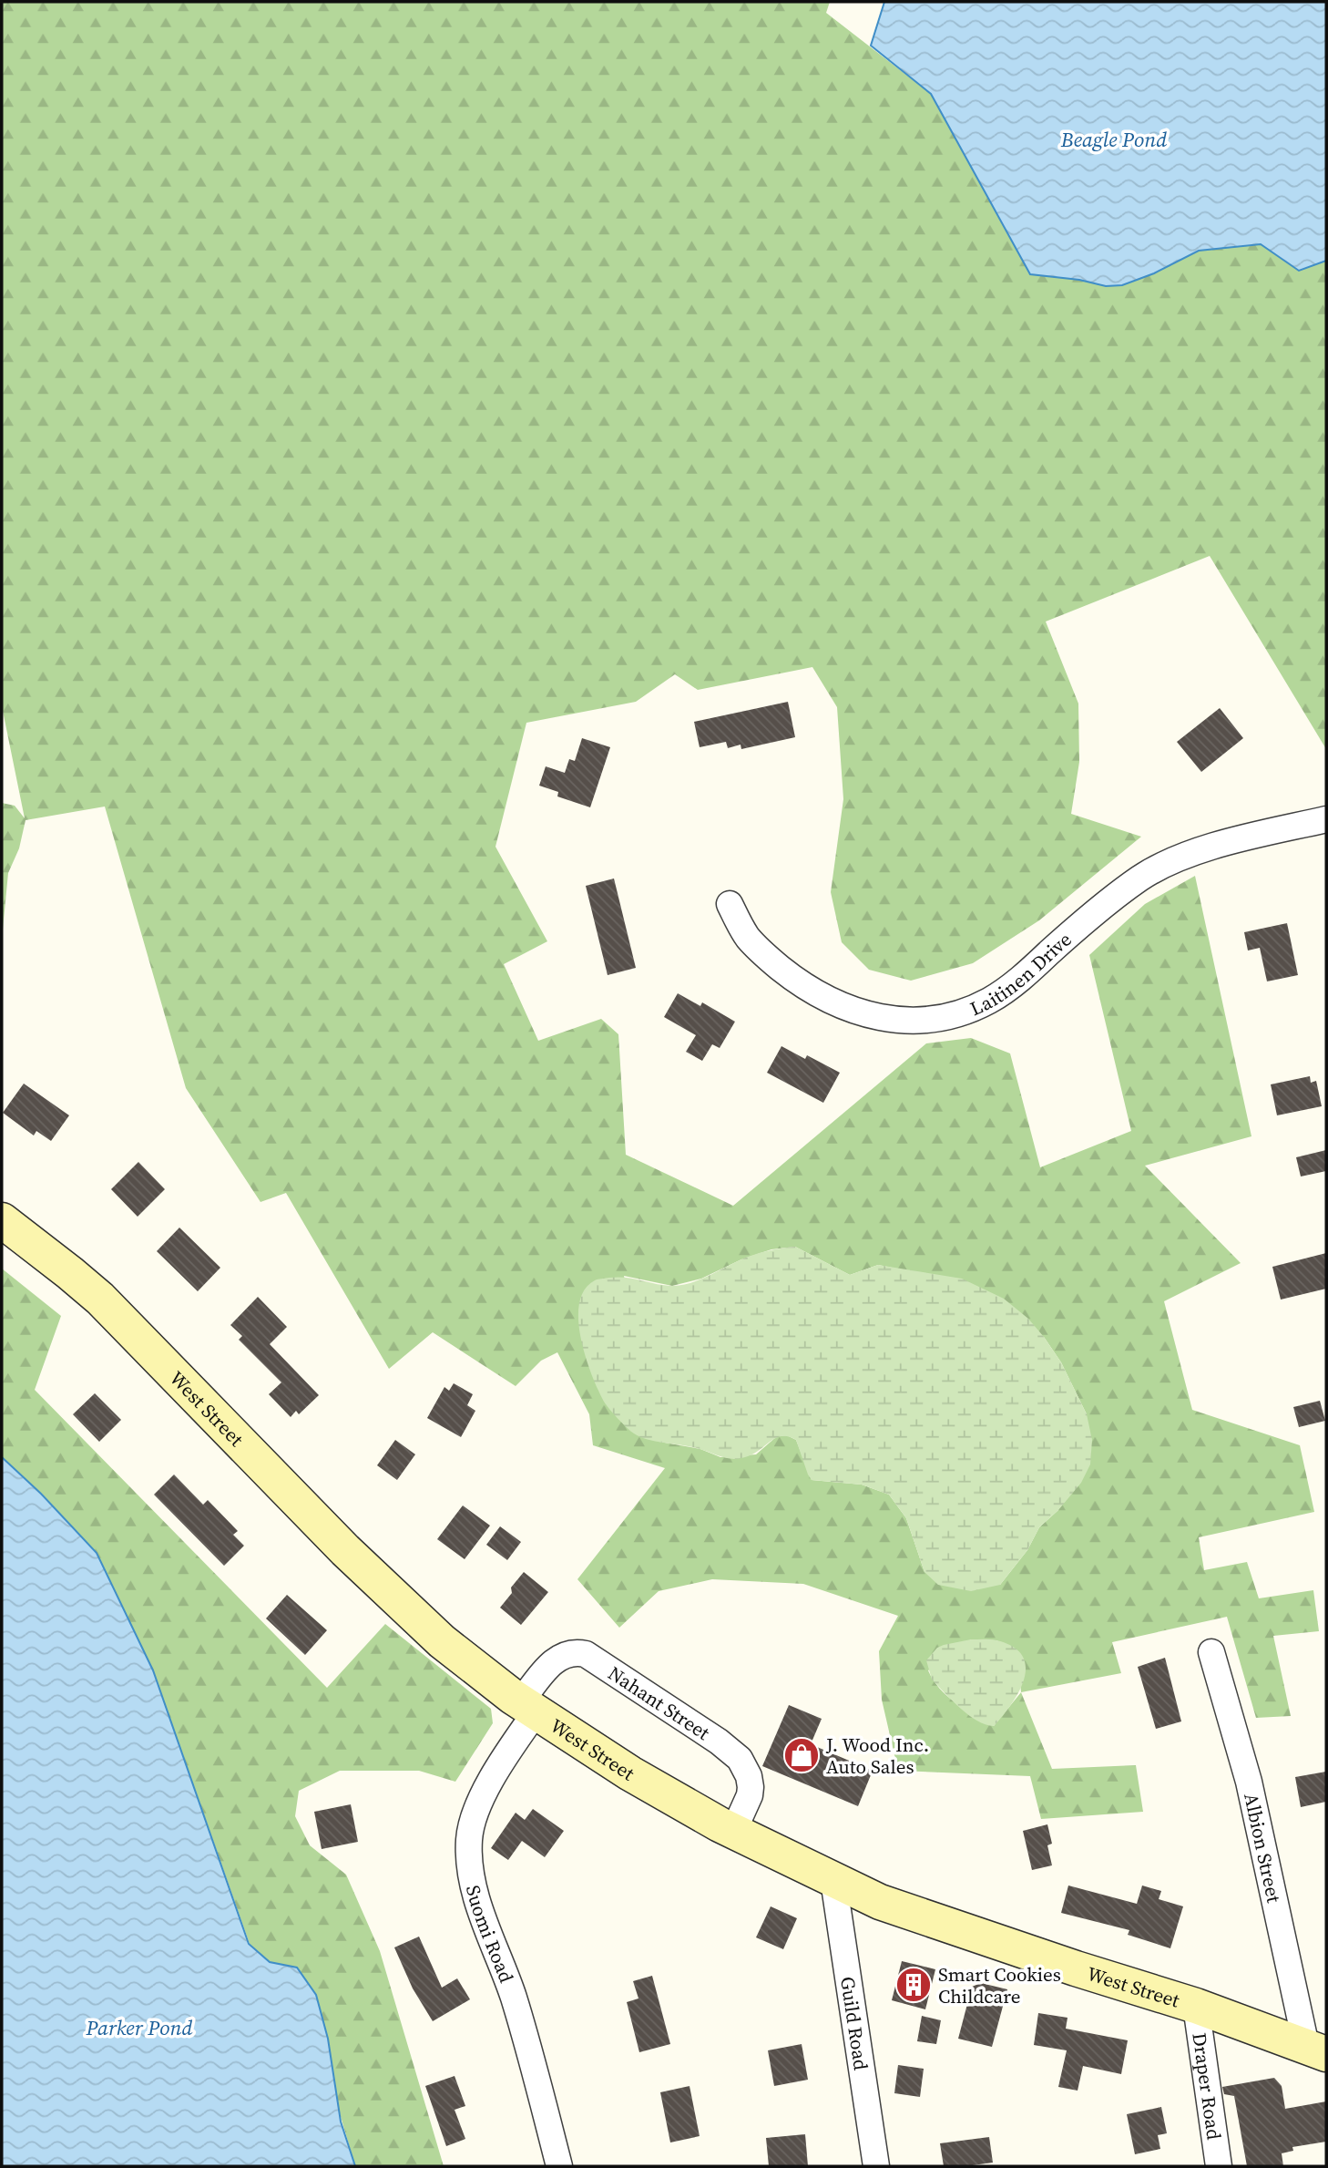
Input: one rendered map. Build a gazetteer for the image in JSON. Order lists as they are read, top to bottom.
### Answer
{
  "streets": {
    "main road": ["West Street"],
    "street": [
      "Laitinen Drive",
      "Nahant Street",
      "Albion Street",
      "Suomi Road",
      "Guild Road",
      "Draper Road"
    ]
  },
  "crossings": [
    ["West Street", "Nahant Street"],
    ["West Street", "Albion Street"],
    ["West Street", "Suomi Road"],
    ["West Street", "Guild Road"],
    ["West Street", "Draper Road"],
    ["Nahant Street", "Suomi Road"]
  ],
  "water": ["Beagle Pond", "Parker Pond"],
  "places": {
    "shop": ["J. Wood Inc. Auto Sales"],
    "building": ["Smart Cookies Childcare"]
  }
}
